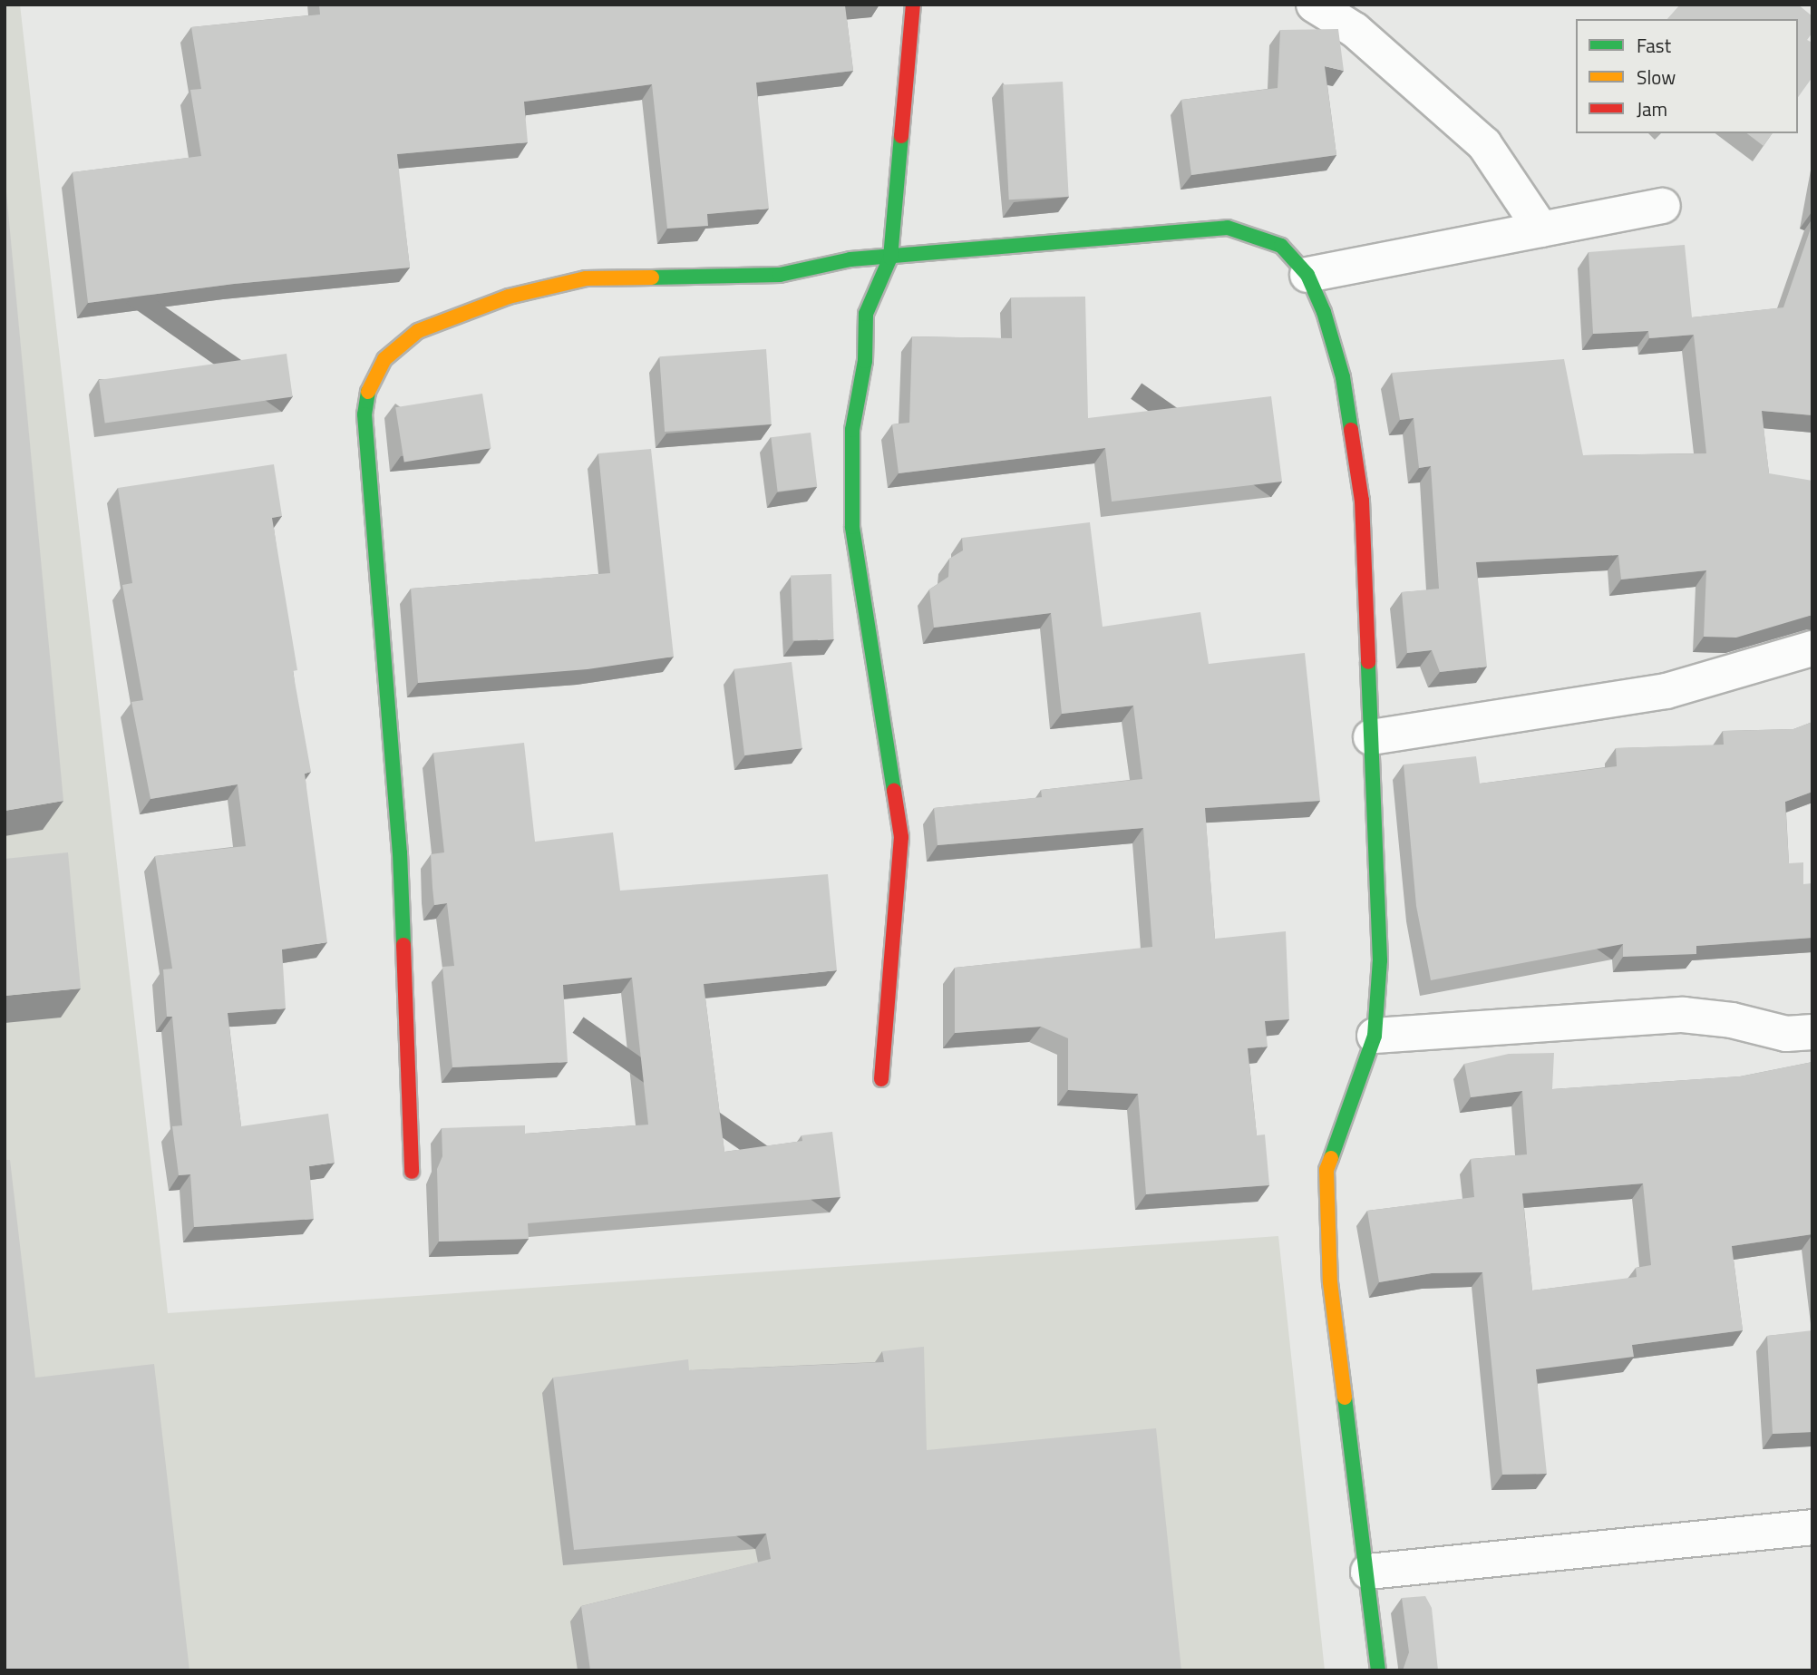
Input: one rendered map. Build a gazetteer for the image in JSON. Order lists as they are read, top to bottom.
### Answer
{
  "legend": ["Fast", "Slow", "Jam"]
}
